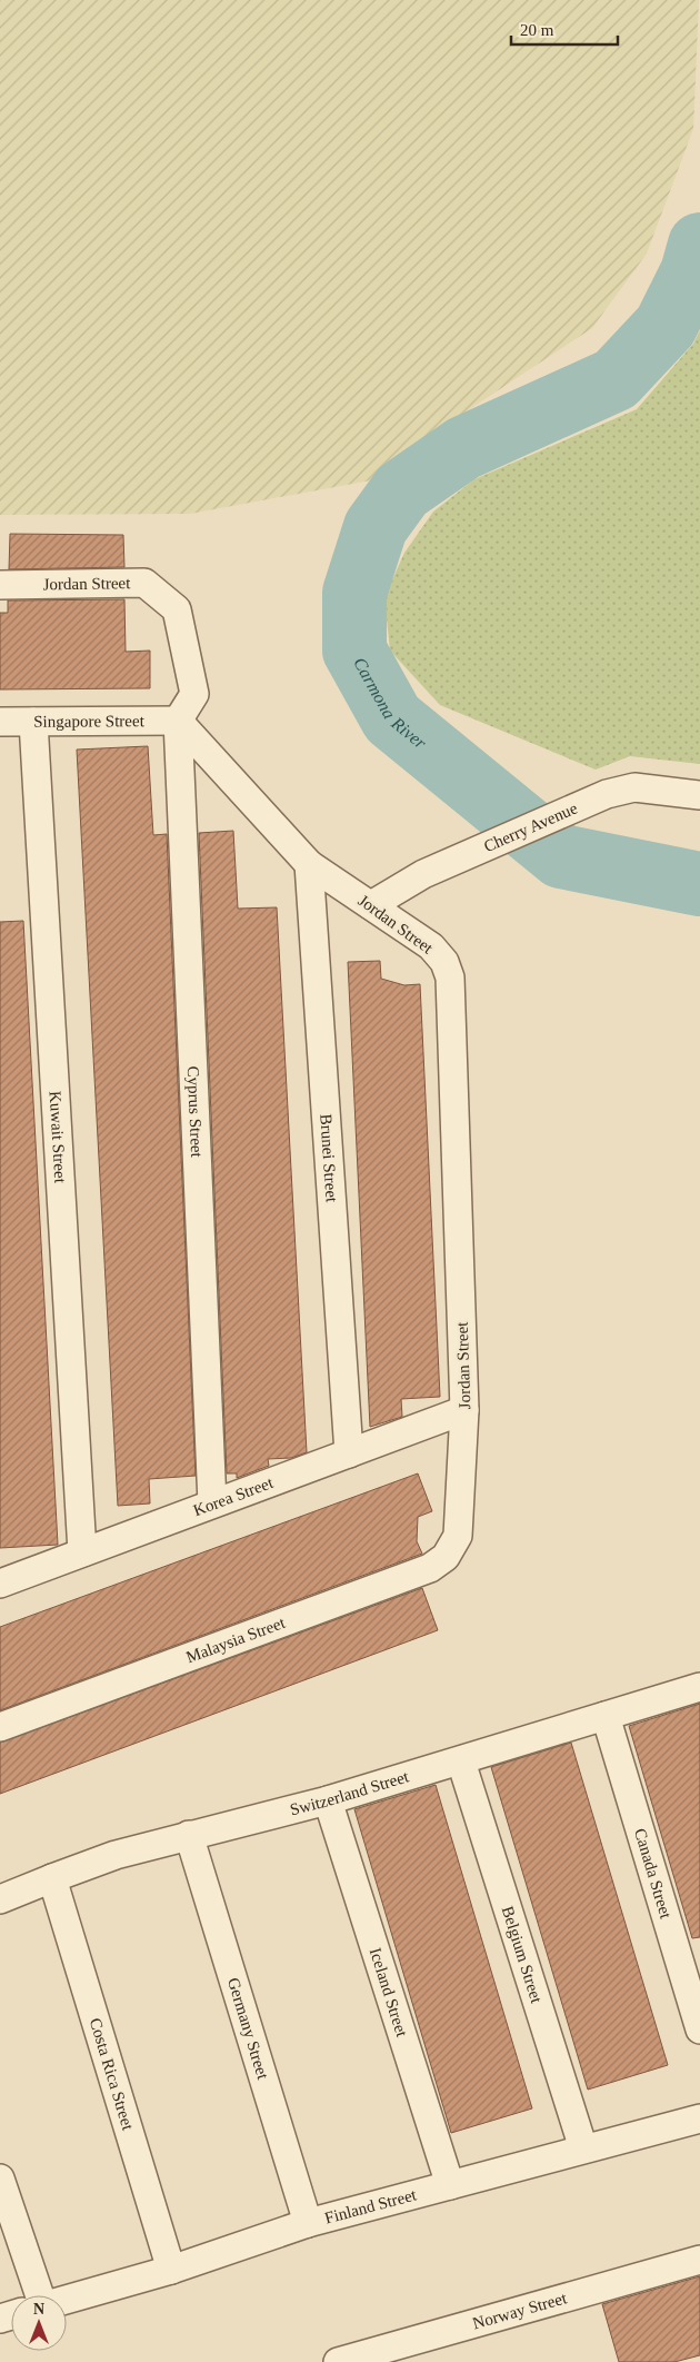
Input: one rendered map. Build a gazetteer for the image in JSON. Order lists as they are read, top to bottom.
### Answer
{
  "streets": {
    "street": [
      "Jordan Street",
      "Singapore Street",
      "Cherry Avenue",
      "Cyprus Street",
      "Kuwait Street",
      "Brunei Street",
      "Korea Street",
      "Malaysia Street",
      "Switzerland Street",
      "Canada Street",
      "Belgium Street",
      "Iceland Street",
      "Germany Street",
      "Costa Rica Street",
      "Finland Street",
      "Norway Street"
    ]
  },
  "crossings": [
    ["Jordan Street", "Singapore Street"],
    ["Jordan Street", "Cherry Avenue"],
    ["Jordan Street", "Cyprus Street"],
    ["Jordan Street", "Brunei Street"],
    ["Jordan Street", "Korea Street"],
    ["Jordan Street", "Malaysia Street"],
    ["Singapore Street", "Cyprus Street"],
    ["Singapore Street", "Kuwait Street"],
    ["Cyprus Street", "Korea Street"],
    ["Kuwait Street", "Korea Street"],
    ["Brunei Street", "Korea Street"],
    ["Switzerland Street", "Canada Street"],
    ["Switzerland Street", "Belgium Street"],
    ["Switzerland Street", "Iceland Street"],
    ["Switzerland Street", "Germany Street"],
    ["Switzerland Street", "Costa Rica Street"],
    ["Belgium Street", "Finland Street"],
    ["Iceland Street", "Finland Street"],
    ["Germany Street", "Finland Street"],
    ["Costa Rica Street", "Finland Street"]
  ],
  "water": ["Carmona River"],
  "scale_bar": "20 m",
  "north": "top"
}
